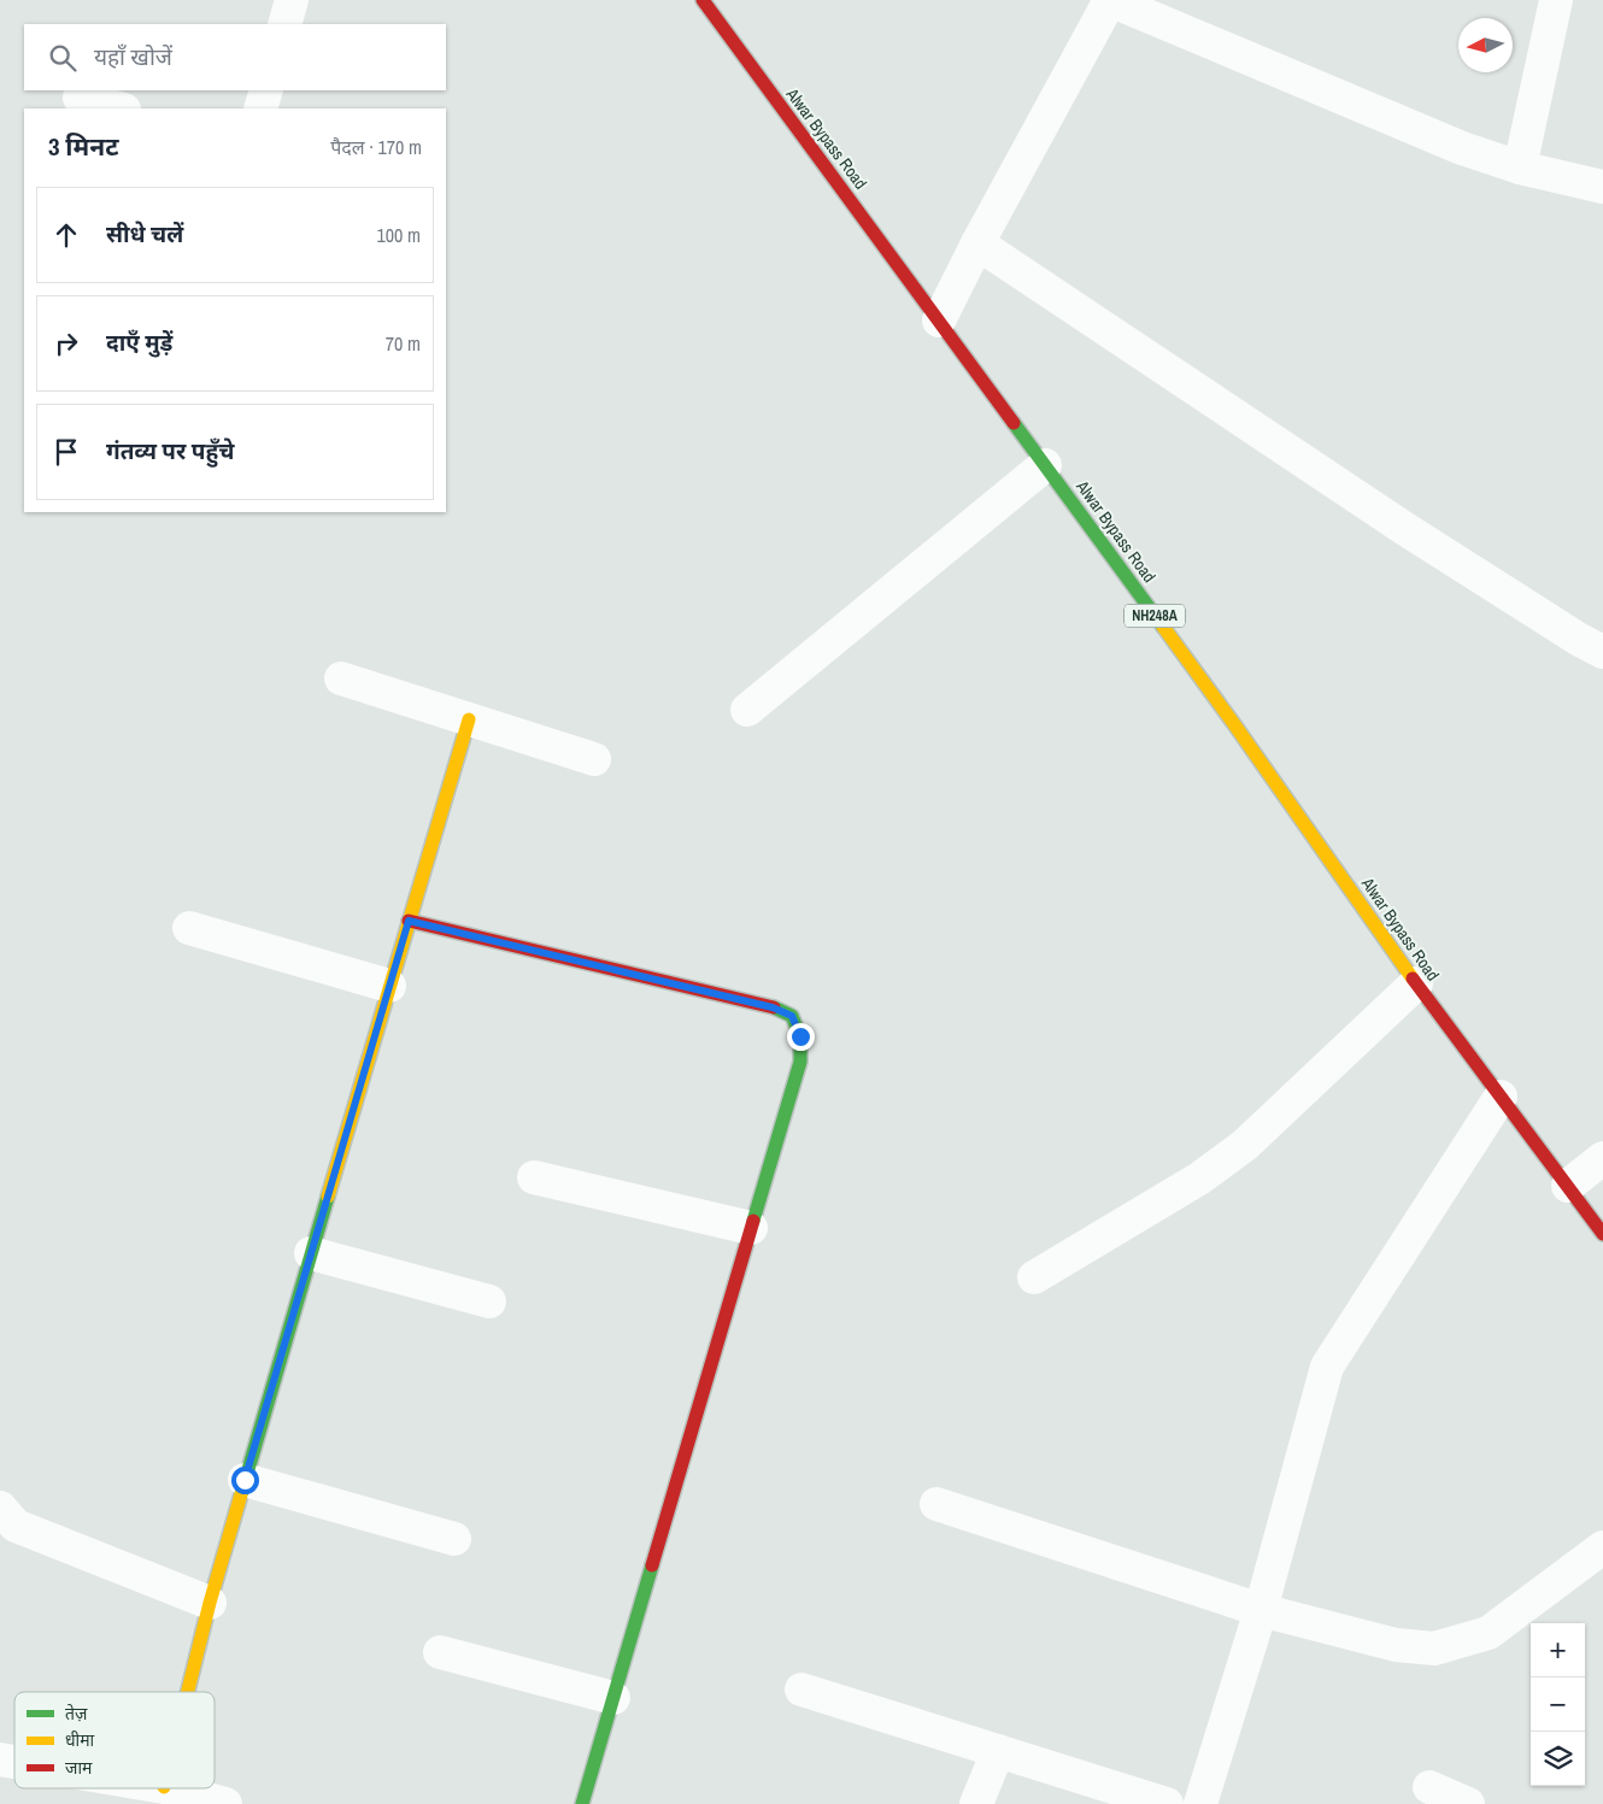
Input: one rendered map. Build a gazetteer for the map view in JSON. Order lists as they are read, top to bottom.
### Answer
{
  "streets": {
    "main road": ["Alwar Bypass Road", "NH248A"]
  },
  "legend": ["तेज़", "धीमा", "जाम"],
  "north": "left",
  "page": {
    "search": "यहाँ खोजें",
    "heading": ["3 मिनट", "पैदल · 170 m"],
    "list": [
      ["सीधे चलें", "100 m"],
      ["दाएँ मुड़ें", "70 m"],
      "गंतव्य पर पहुँचे"
    ],
    "map_buttons": ["+", "−"]
  }
}
